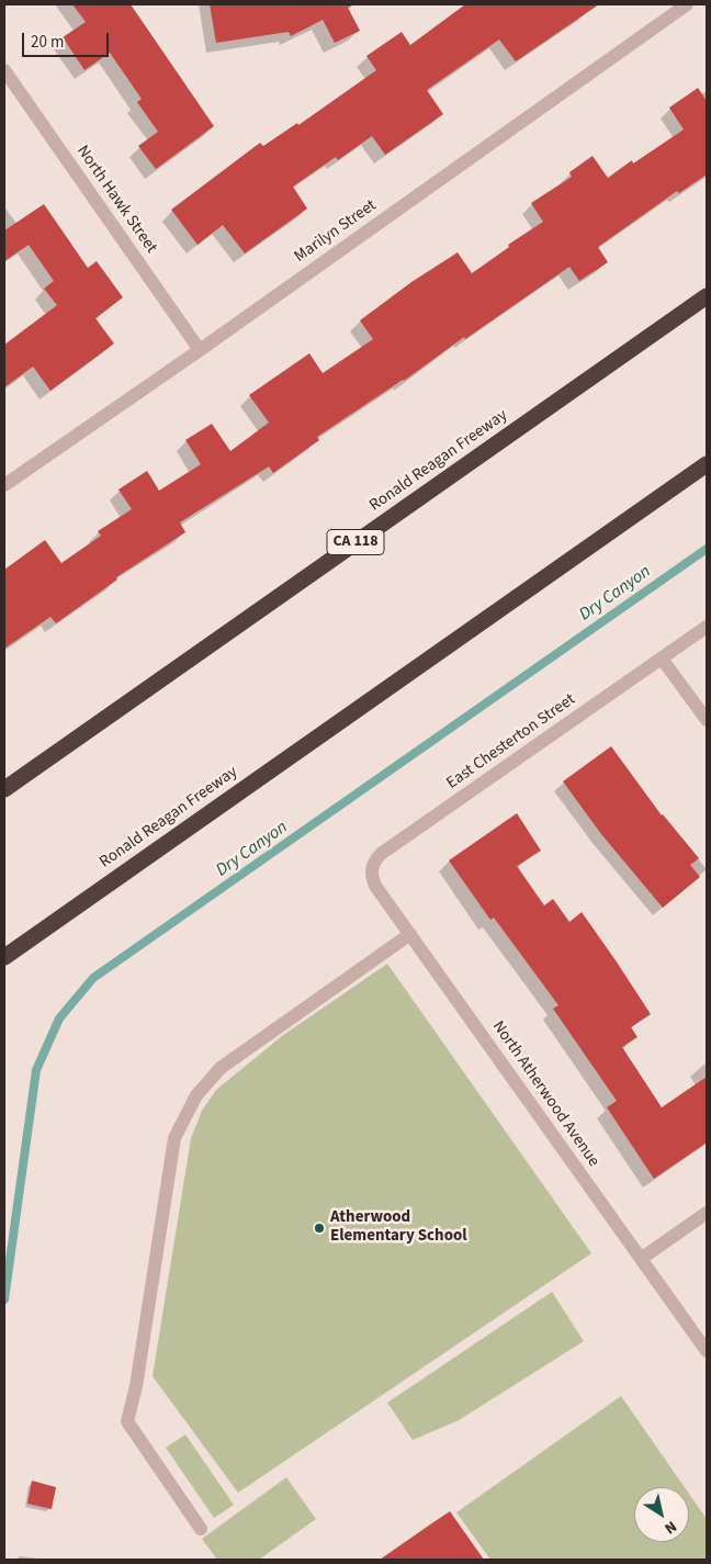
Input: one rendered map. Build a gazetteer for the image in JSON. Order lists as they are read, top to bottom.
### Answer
{
  "streets": {
    "highway": ["Ronald Reagan Freeway", "CA 118"],
    "street": [
      "North Hawk Street",
      "Marilyn Street",
      "East Chesterton Street",
      "North Atherwood Avenue"
    ]
  },
  "crossings": [
    ["North Hawk Street", "Marilyn Street"],
    ["East Chesterton Street", "North Atherwood Avenue"]
  ],
  "water": ["Dry Canyon"],
  "places": ["Atherwood Elementary School"],
  "scale_bar": "20 m",
  "north": "bottom right"
}
